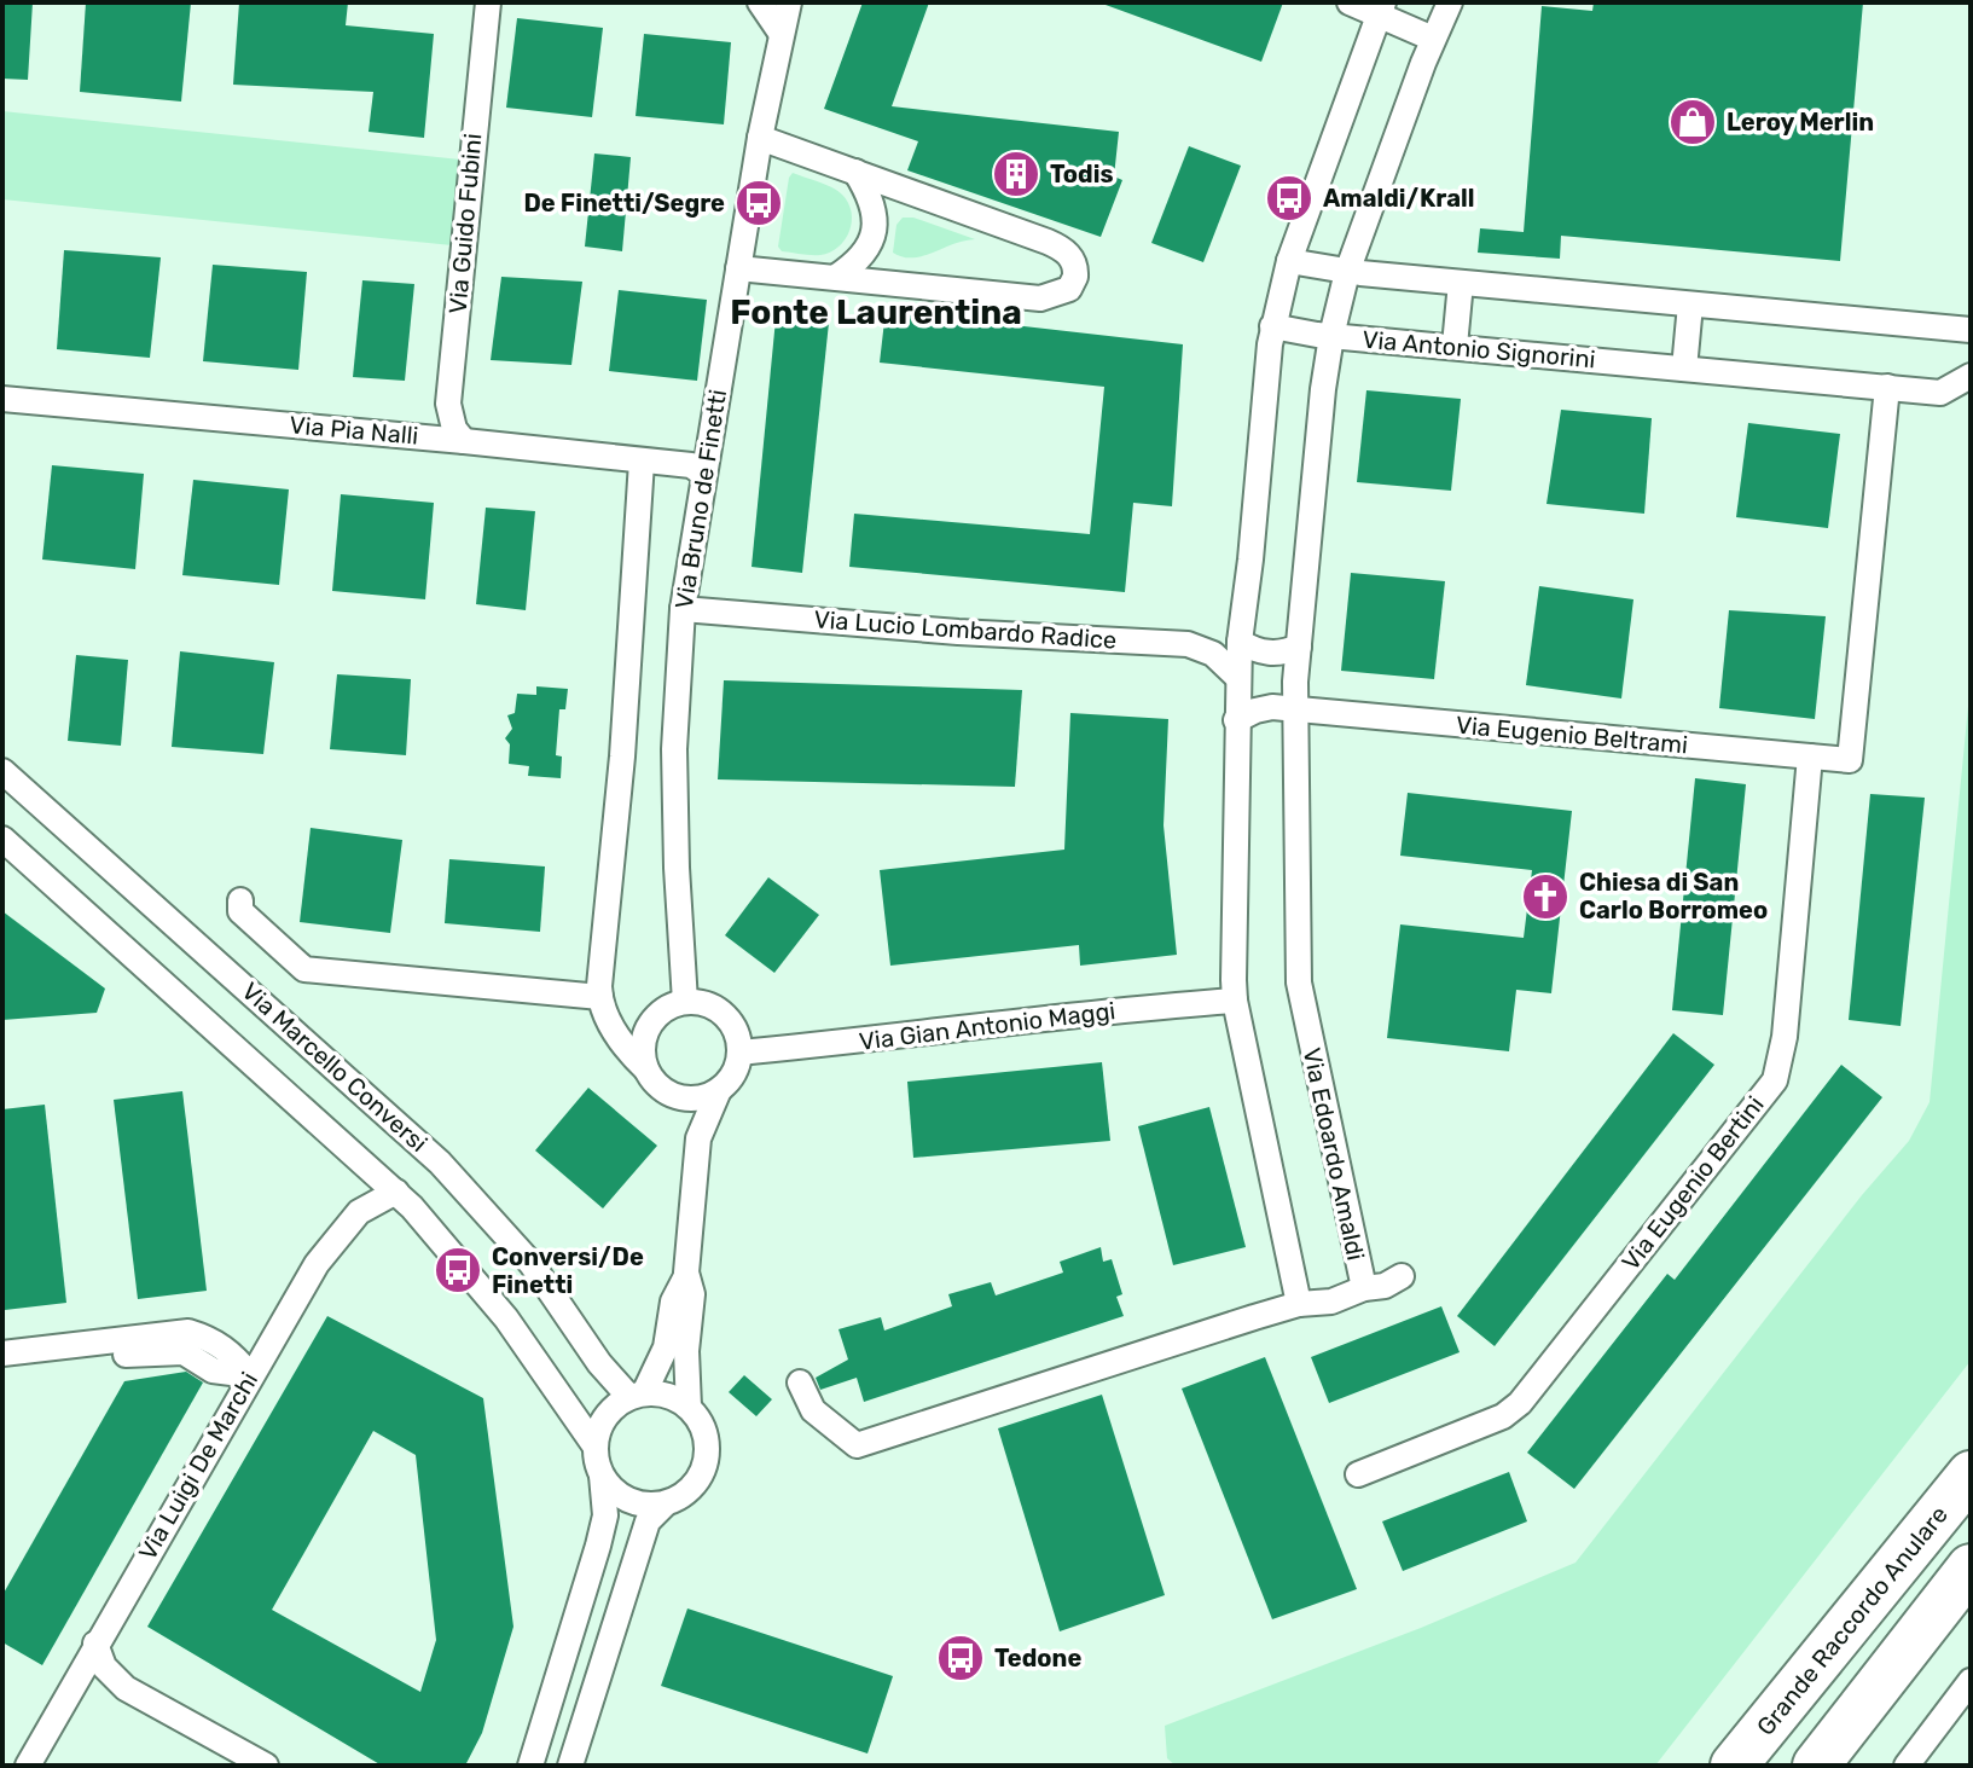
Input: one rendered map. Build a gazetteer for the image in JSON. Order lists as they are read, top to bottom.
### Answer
{
  "streets": {
    "highway": ["Grande Raccordo Anulare"],
    "street": [
      "Via Guido Fubini",
      "Via Antonio Signorini",
      "Via Pia Nalli",
      "Via Bruno de Finetti",
      "Via Lucio Lombardo Radice",
      "Via Eugenio Beltrami",
      "Via Gian Antonio Maggi",
      "Via Marcello Conversi",
      "Via Edoardo Amaldi",
      "Via Eugenio Bertini",
      "Via Luigi De Marchi"
    ]
  },
  "crossings": [
    ["Via Guido Fubini", "Via Pia Nalli"],
    ["Via Antonio Signorini", "Via Eugenio Beltrami"],
    ["Via Antonio Signorini", "Via Edoardo Amaldi"],
    ["Via Pia Nalli", "Via Bruno de Finetti"],
    ["Via Bruno de Finetti", "Via Lucio Lombardo Radice"],
    ["Via Bruno de Finetti", "Via Gian Antonio Maggi"],
    ["Via Bruno de Finetti", "Via Marcello Conversi"],
    ["Via Eugenio Beltrami", "Via Edoardo Amaldi"],
    ["Via Eugenio Beltrami", "Via Eugenio Bertini"],
    ["Via Marcello Conversi", "Via Luigi De Marchi"]
  ],
  "districts": ["Fonte Laurentina"],
  "places": {
    "shop": ["Leroy Merlin"],
    "building": ["Todis"],
    "bus stop": [
      "Amaldi/Krall",
      "De Finetti/Segre",
      "Conversi/De Finetti",
      "Tedone"
    ],
    "church": ["Chiesa di San Carlo Borromeo"]
  }
}
